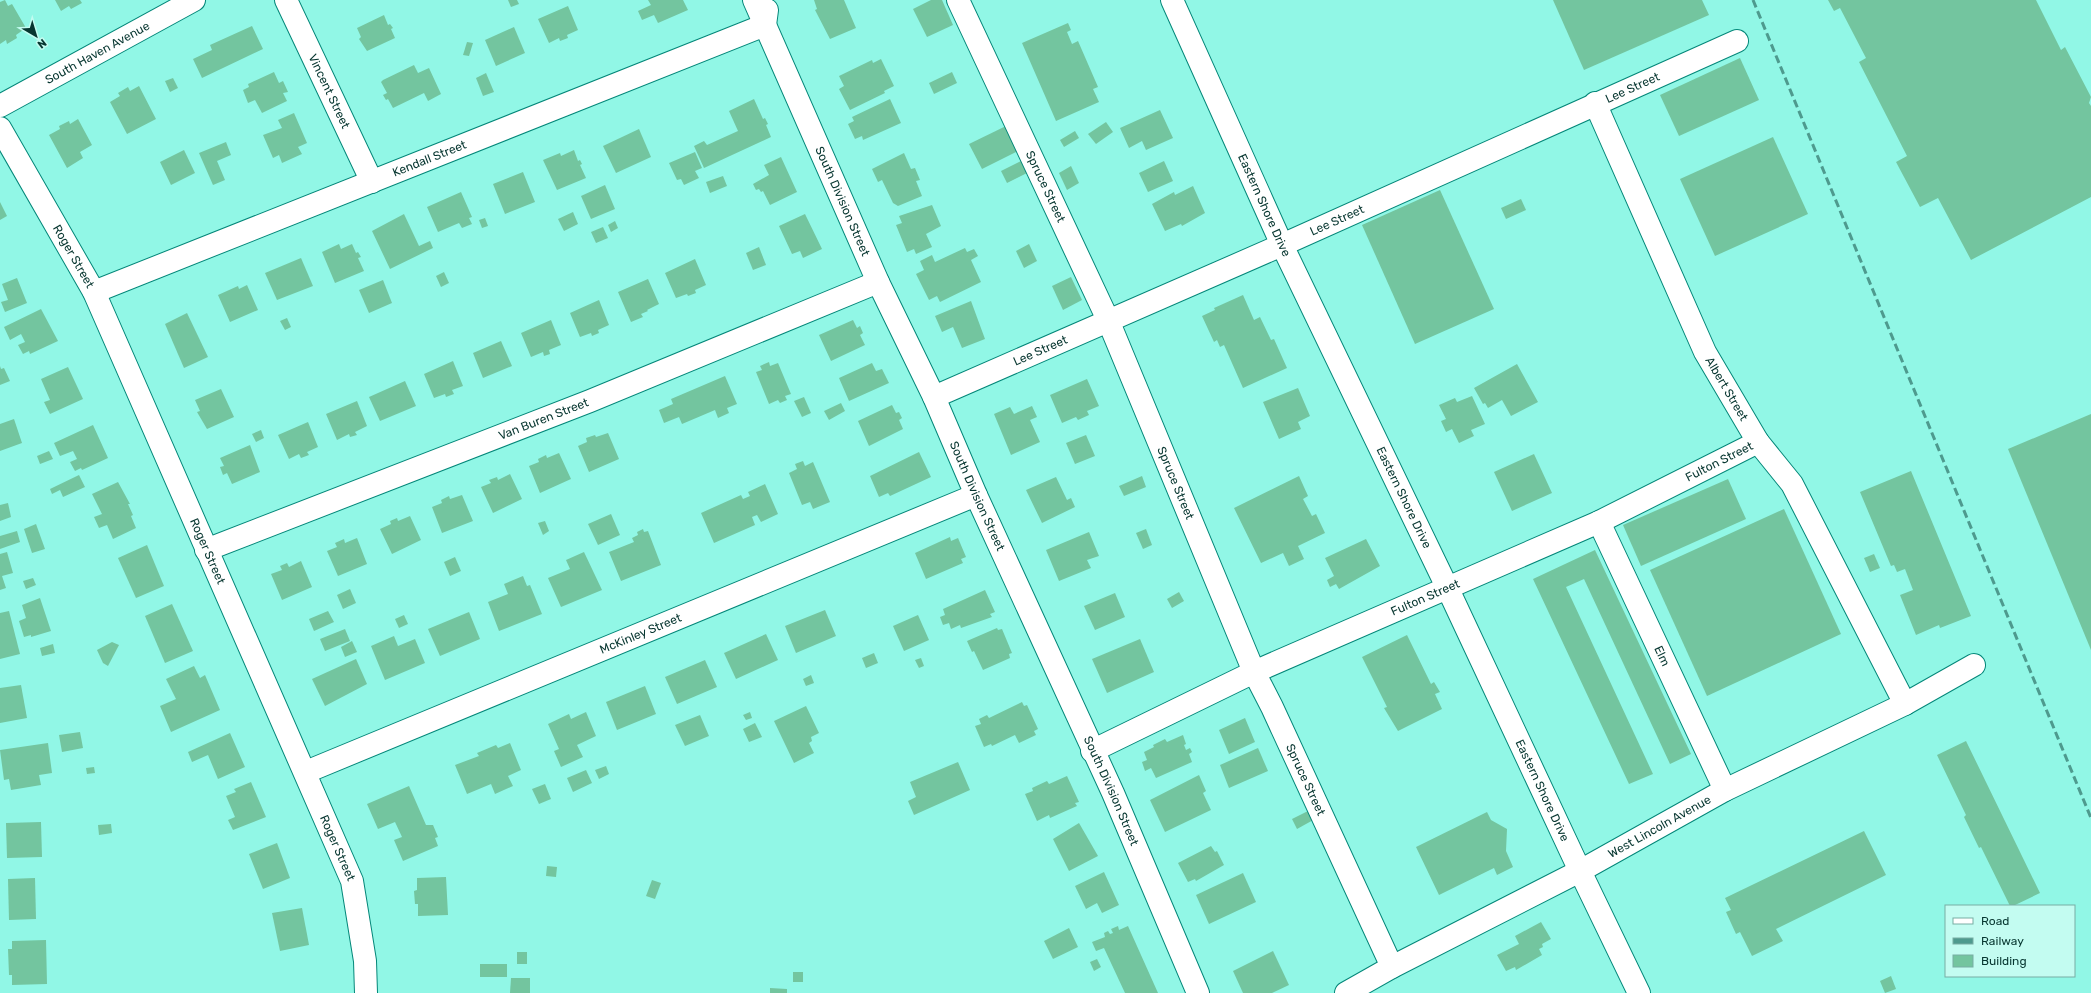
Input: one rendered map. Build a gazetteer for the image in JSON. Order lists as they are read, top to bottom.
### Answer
{
  "streets": {
    "street": [
      "South Haven Avenue",
      "Lee Street",
      "Vincent Street",
      "Kendall Street",
      "Spruce Street",
      "South Division Street",
      "Eastern Shore Drive",
      "Roger Street",
      "Albert Street",
      "Van Buren Street",
      "Fulton Street",
      "McKinley Street",
      "Elm",
      "West Lincoln Avenue"
    ]
  },
  "crossings": [
    ["Lee Street", "Spruce Street"],
    ["Lee Street", "South Division Street"],
    ["Lee Street", "Eastern Shore Drive"],
    ["Lee Street", "Albert Street"],
    ["Vincent Street", "Kendall Street"],
    ["Kendall Street", "South Division Street"],
    ["Kendall Street", "Roger Street"],
    ["Spruce Street", "Fulton Street"],
    ["Spruce Street", "West Lincoln Avenue"],
    ["South Division Street", "Van Buren Street"],
    ["South Division Street", "Fulton Street"],
    ["South Division Street", "McKinley Street"],
    ["Eastern Shore Drive", "Fulton Street"],
    ["Eastern Shore Drive", "West Lincoln Avenue"],
    ["Roger Street", "Van Buren Street"],
    ["Roger Street", "McKinley Street"],
    ["Albert Street", "Fulton Street"],
    ["Albert Street", "West Lincoln Avenue"],
    ["Fulton Street", "Elm"],
    ["Elm", "West Lincoln Avenue"]
  ],
  "legend": ["Road", "Railway", "Building"],
  "north": "bottom right"
}
